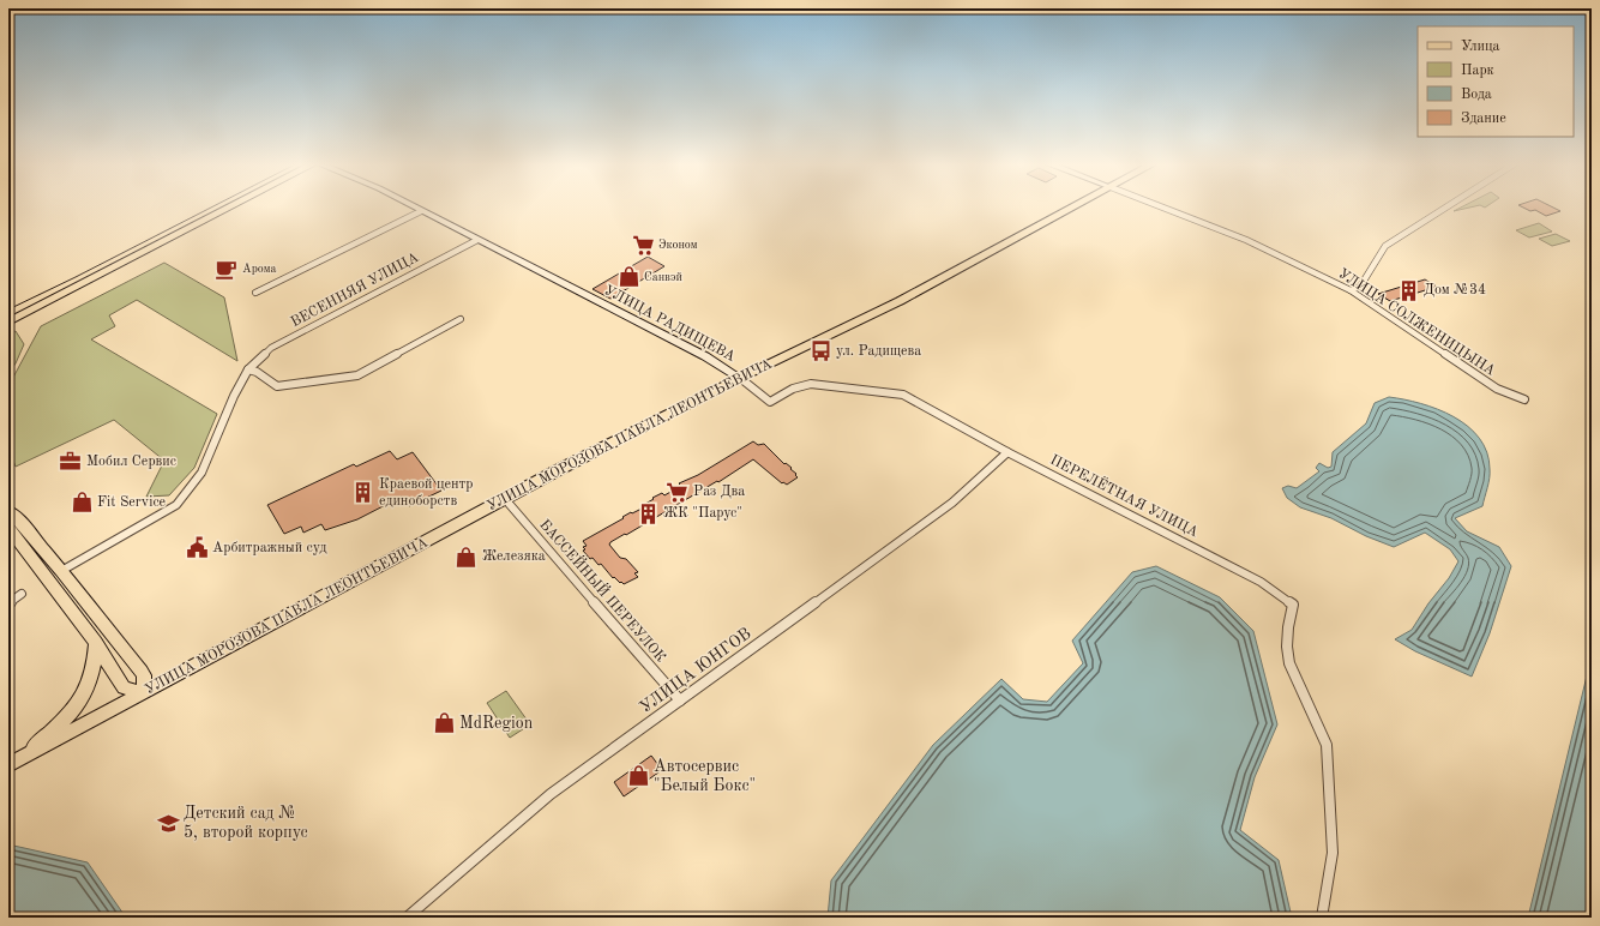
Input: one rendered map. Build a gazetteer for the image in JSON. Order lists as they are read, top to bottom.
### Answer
{
  "streets": {
    "main road": ["УЛИЦА МОРОЗОВА ПАВЛА ЛЕОНТЬЕВИЧА"],
    "street": [
      "ВЕСЕННЯЯ УЛИЦА",
      "УЛИЦА СОЛЖЕНИЦЫНА",
      "УЛИЦА РАДИЩЕВА",
      "ПЕРЕЛЁТНАЯ УЛИЦА",
      "БАССЕЙНЫЙ ПЕРЕУЛОК",
      "УЛИЦА ЮНГОВ"
    ]
  },
  "crossings": [
    ["ВЕСЕННЯЯ УЛИЦА", "УЛИЦА РАДИЩЕВА"],
    ["УЛИЦА РАДИЩЕВА", "УЛИЦА МОРОЗОВА ПАВЛА ЛЕОНТЬЕВИЧА"],
    ["УЛИЦА РАДИЩЕВА", "ПЕРЕЛЁТНАЯ УЛИЦА"],
    ["УЛИЦА РАДИЩЕВА", "УЛИЦА ЮНГОВ"],
    ["УЛИЦА МОРОЗОВА ПАВЛА ЛЕОНТЬЕВИЧА", "БАССЕЙНЫЙ ПЕРЕУЛОК"],
    ["ПЕРЕЛЁТНАЯ УЛИЦА", "УЛИЦА ЮНГОВ"],
    ["БАССЕЙНЫЙ ПЕРЕУЛОК", "УЛИЦА ЮНГОВ"]
  ],
  "places": {
    "supermarket": ["Эконом", "Раз Два"],
    "cafe": ["Арома"],
    "shop": [
      "Санвэй",
      "Fit Service",
      "Железяка",
      "MdRegion",
      "Автосервис \"Белый Бокс\""
    ],
    "building": ["Дом №34", "Краевой центр единоборств", "ЖК \"Парус\""],
    "bus stop": ["ул. Радищева"],
    "office": ["Мобил Сервис"],
    "public building": ["Арбитражный суд"],
    "school or university": ["Детский сад № 5, второй корпус"]
  },
  "legend": [
    "Улица",
    "Парк",
    "Вода",
    "Здание"
  ]
}
